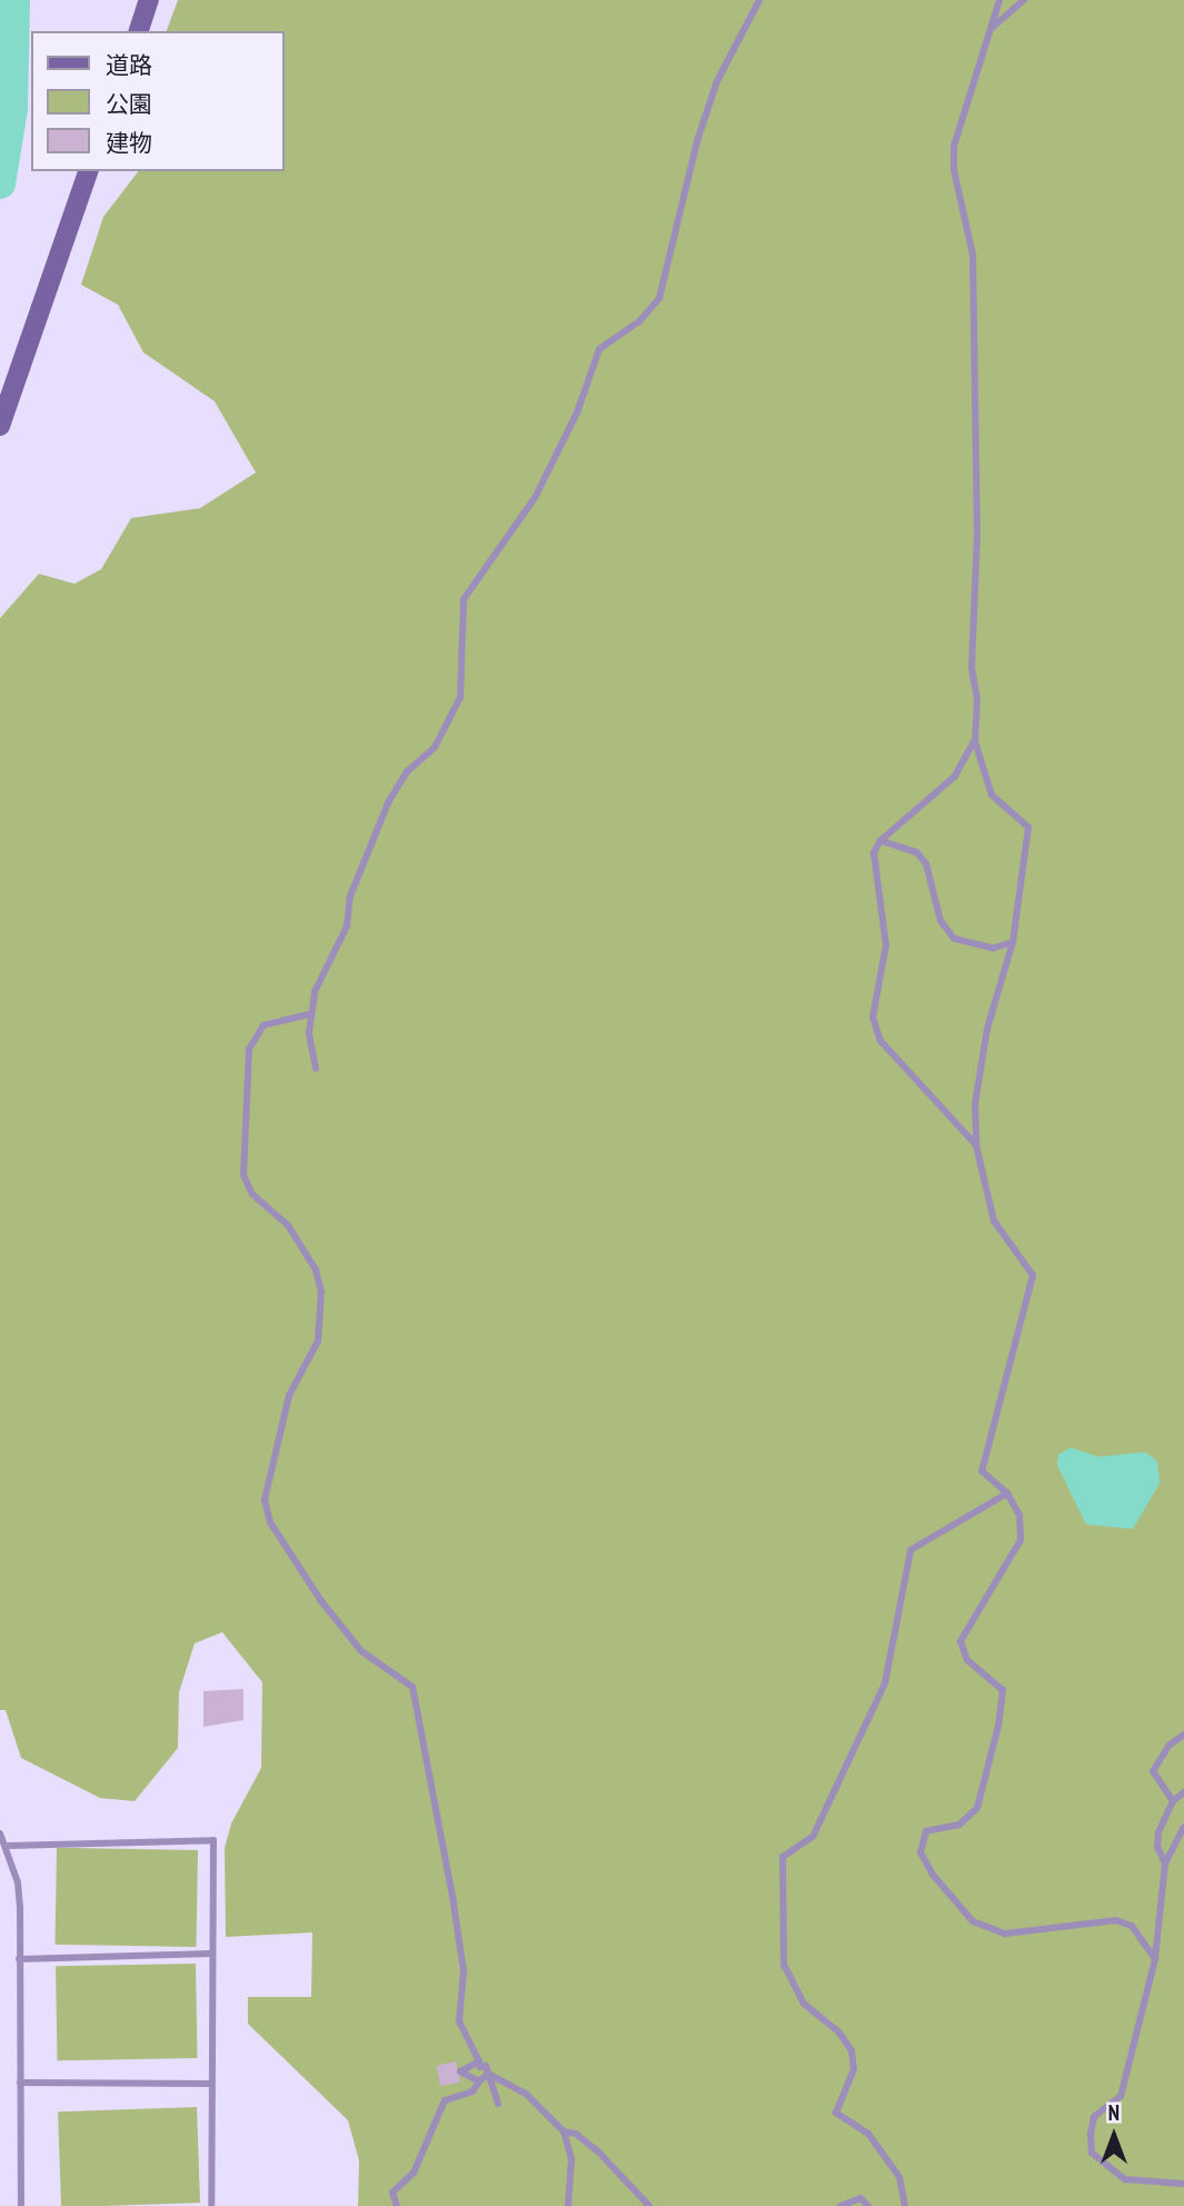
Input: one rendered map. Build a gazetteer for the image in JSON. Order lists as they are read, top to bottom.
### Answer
{
  "legend": ["道路", "公園", "建物"],
  "north": "top"
}
